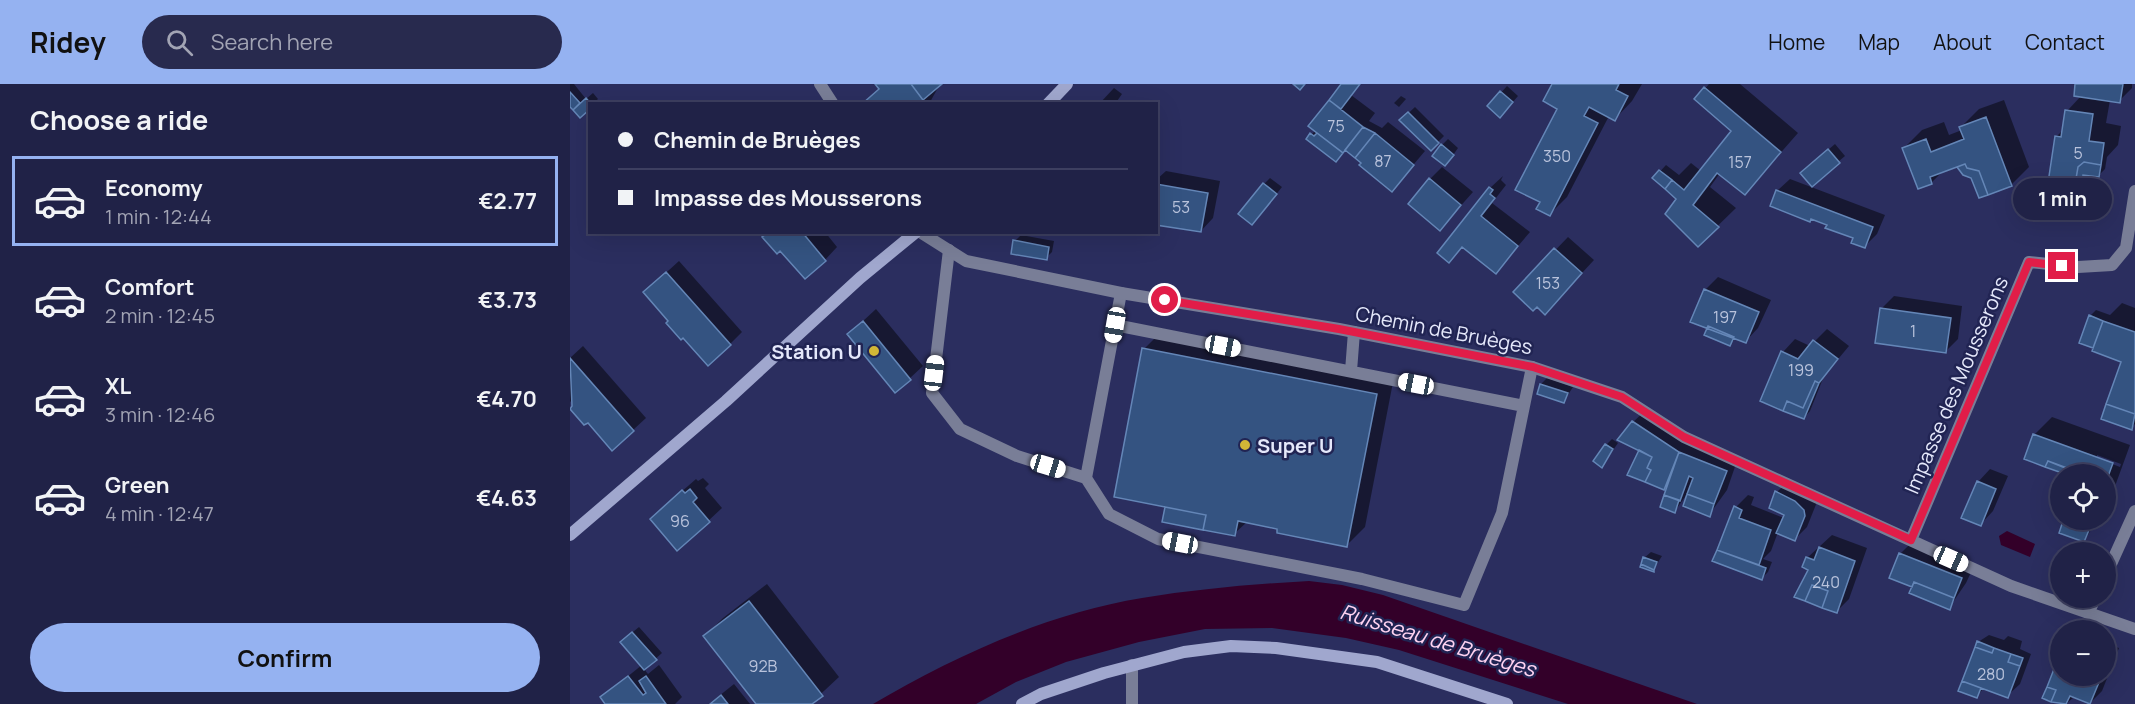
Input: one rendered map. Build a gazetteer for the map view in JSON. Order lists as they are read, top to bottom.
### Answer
{
  "streets": {
    "street": ["Chemin de Bruèges", "Impasse des Mousserons"]
  },
  "crossings": [
    ["Chemin de Bruèges", "Impasse des Mousserons"]
  ],
  "water": ["Ruisseau de Bruèges"],
  "places": ["Station U", "Super U"],
  "house_numbers": [
    "75",
    "5",
    "350",
    "87",
    "157",
    "53",
    "153",
    "197",
    "1",
    "199",
    "96",
    "240",
    "92B",
    "280"
  ],
  "page": {
    "header": "Ridey",
    "search": "Search here",
    "nav": [
      "Home",
      "Map",
      "About",
      "Contact"
    ],
    "heading": "Choose a ride",
    "banner": ["Chemin de Bruèges", "Impasse des Mousserons"],
    "list": [
      {
        "name": "Economy",
        "note": "1 min · 12:44",
        "value": "€2.77"
      },
      {
        "name": "Comfort",
        "note": "2 min · 12:45",
        "value": "€3.73"
      },
      {
        "name": "XL",
        "note": "3 min · 12:46",
        "value": "€4.70"
      },
      {
        "name": "Green",
        "note": "4 min · 12:47",
        "value": "€4.63"
      }
    ],
    "bubble": "1 min",
    "map_buttons": ["+", "−"],
    "buttons": "Confirm"
  }
}
